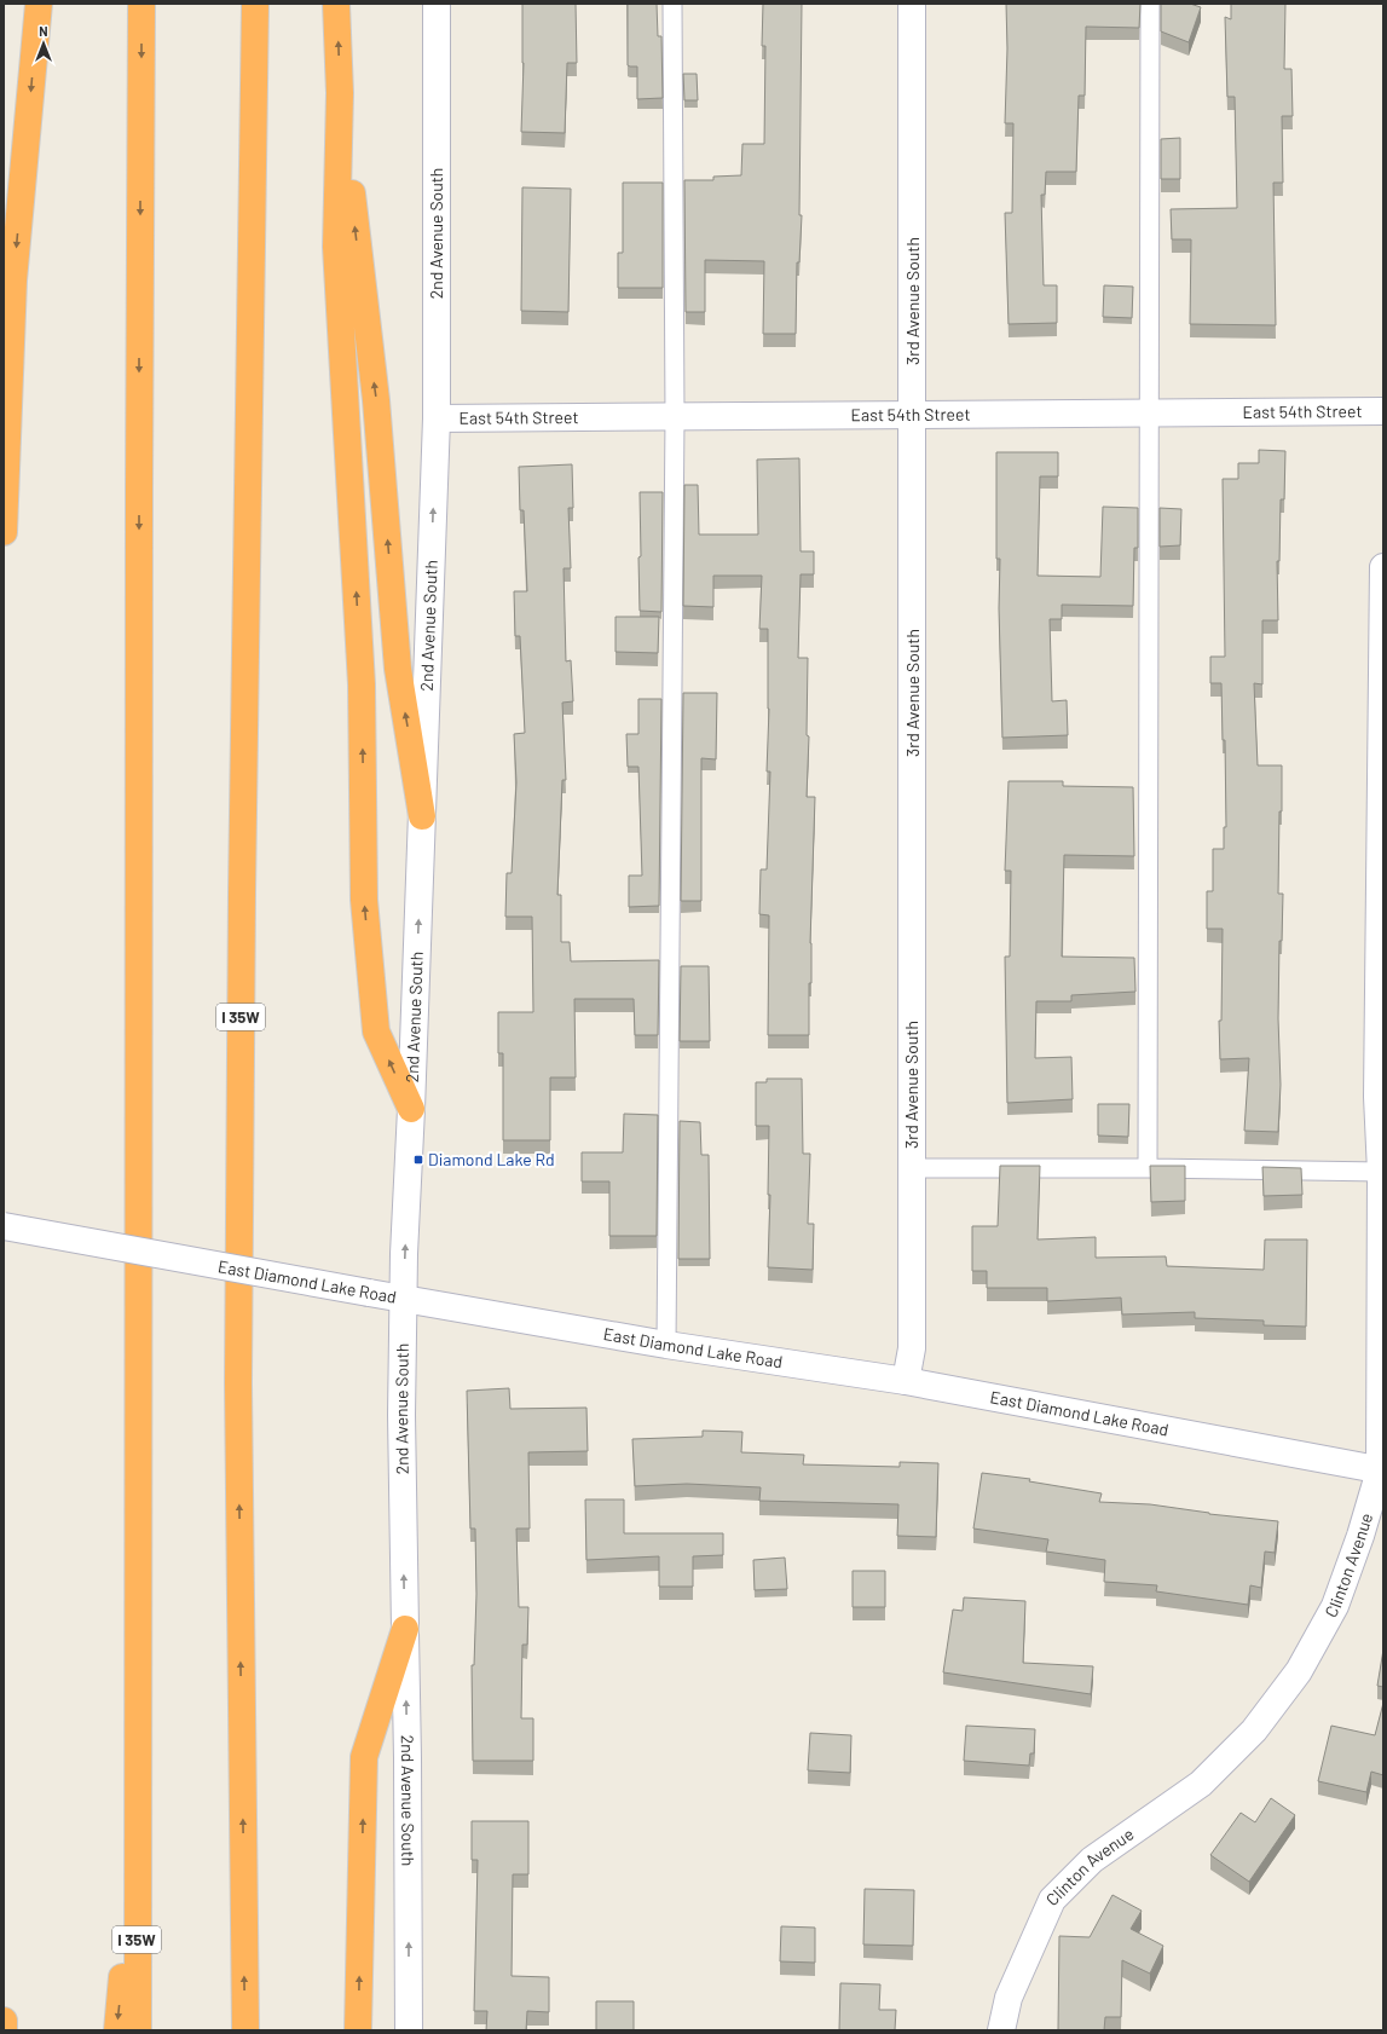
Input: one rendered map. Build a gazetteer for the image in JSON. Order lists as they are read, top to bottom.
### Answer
{
  "streets": {
    "highway": ["I 35W"],
    "street": [
      "2nd Avenue South",
      "3rd Avenue South",
      "East 54th Street",
      "East Diamond Lake Road",
      "Clinton Avenue"
    ]
  },
  "crossings": [
    ["2nd Avenue South", "East 54th Street"],
    ["2nd Avenue South", "East Diamond Lake Road"],
    ["3rd Avenue South", "East 54th Street"],
    ["3rd Avenue South", "East Diamond Lake Road"],
    ["East Diamond Lake Road", "Clinton Avenue"]
  ],
  "one_way": ["2nd Avenue South"],
  "places": {
    "transit": ["Diamond Lake Rd"]
  },
  "north": "top"
}
